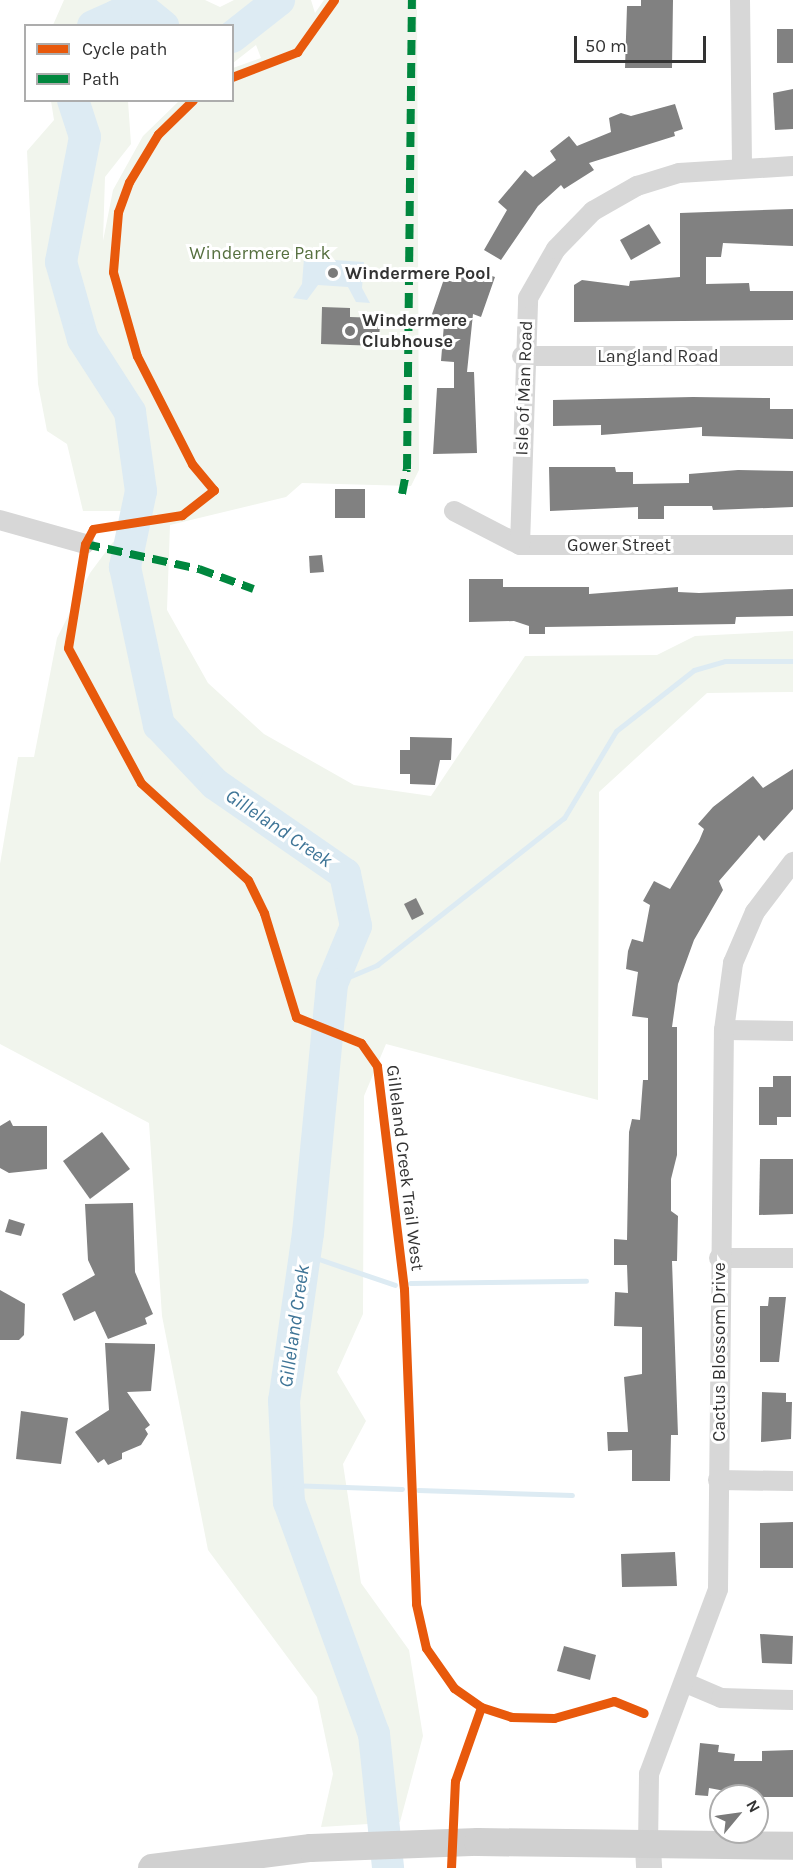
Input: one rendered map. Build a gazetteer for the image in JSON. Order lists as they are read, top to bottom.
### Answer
{
  "streets": {
    "street": [
      "Langland Road",
      "Isle of Man Road",
      "Gower Street",
      "Cactus Blossom Drive"
    ],
    "cycle path": ["Gilleland Creek Trail West"]
  },
  "crossings": [
    ["Langland Road", "Isle of Man Road"],
    ["Isle of Man Road", "Gower Street"]
  ],
  "water": ["Gilleland Creek"],
  "parks": ["Windermere Park"],
  "places": ["Windermere Pool", "Windermere Clubhouse"],
  "legend": ["Cycle path", "Path"],
  "scale_bar": "50 m",
  "north": "top right"
}
